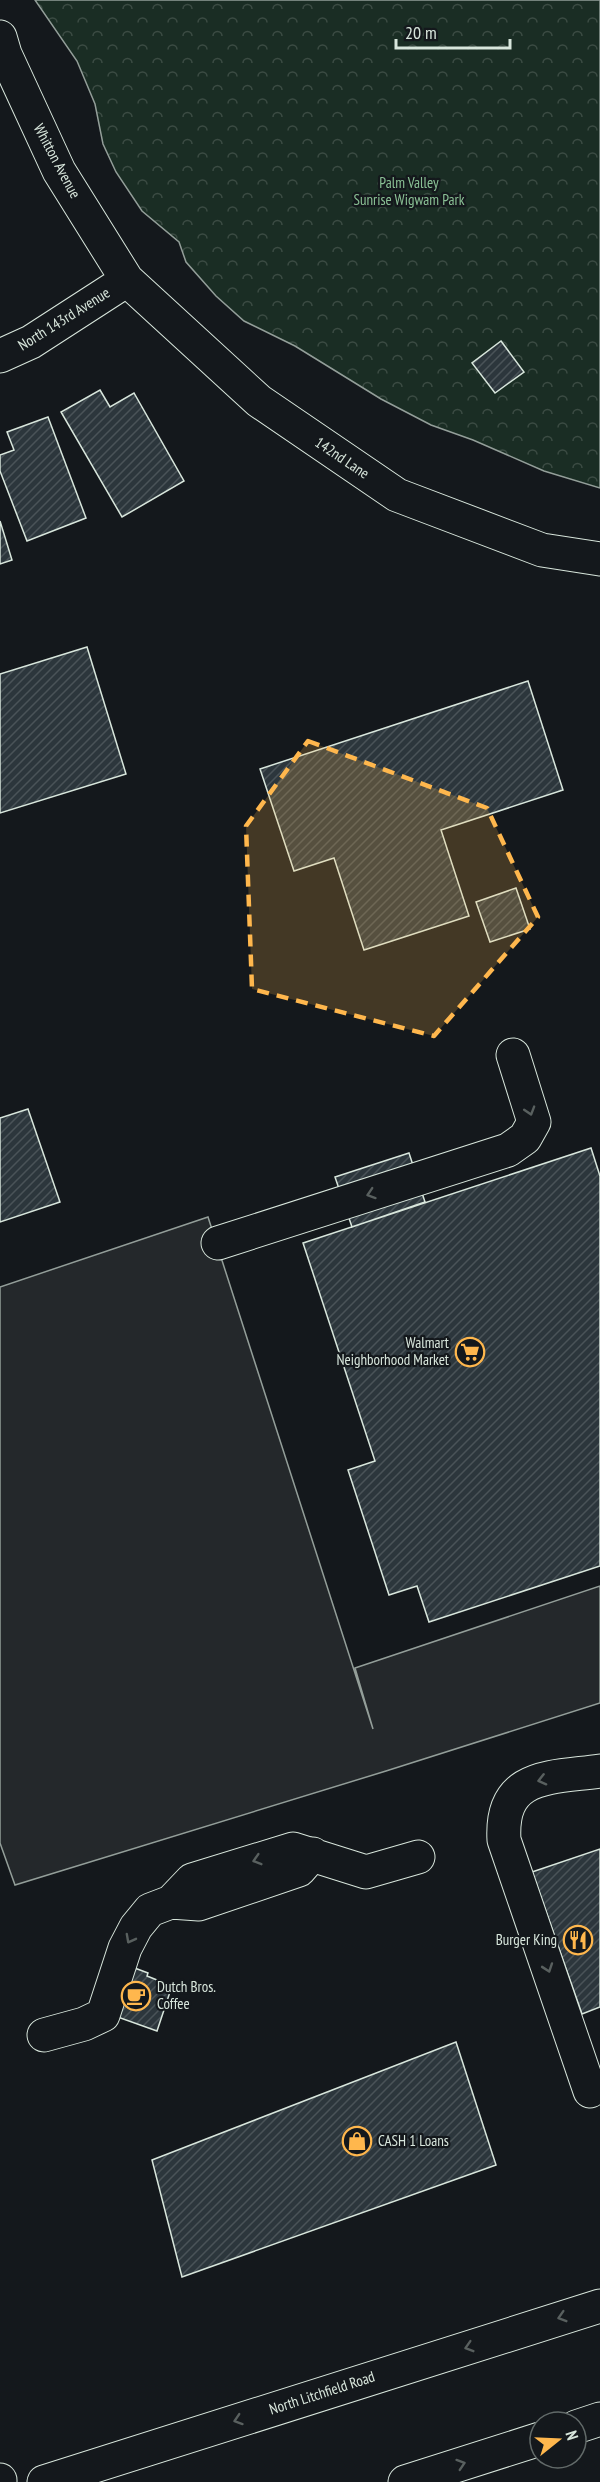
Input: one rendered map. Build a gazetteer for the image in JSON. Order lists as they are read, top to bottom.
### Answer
{
  "streets": {
    "street": [
      "Whitton Avenue",
      "North 143rd Avenue",
      "142nd Lane",
      "North Litchfield Road"
    ]
  },
  "crossings": [
    ["Whitton Avenue", "North 143rd Avenue"],
    ["Whitton Avenue", "142nd Lane"],
    ["North 143rd Avenue", "142nd Lane"]
  ],
  "one_way": ["North Litchfield Road"],
  "parks": ["Palm Valley Sunrise Wigwam Park"],
  "places": {
    "supermarket": ["Walmart Neighborhood Market"],
    "restaurant": ["Burger King"],
    "cafe": ["Dutch Bros. Coffee"],
    "shop": ["CASH 1 Loans"]
  },
  "scale_bar": "20 m",
  "north": "right"
}
